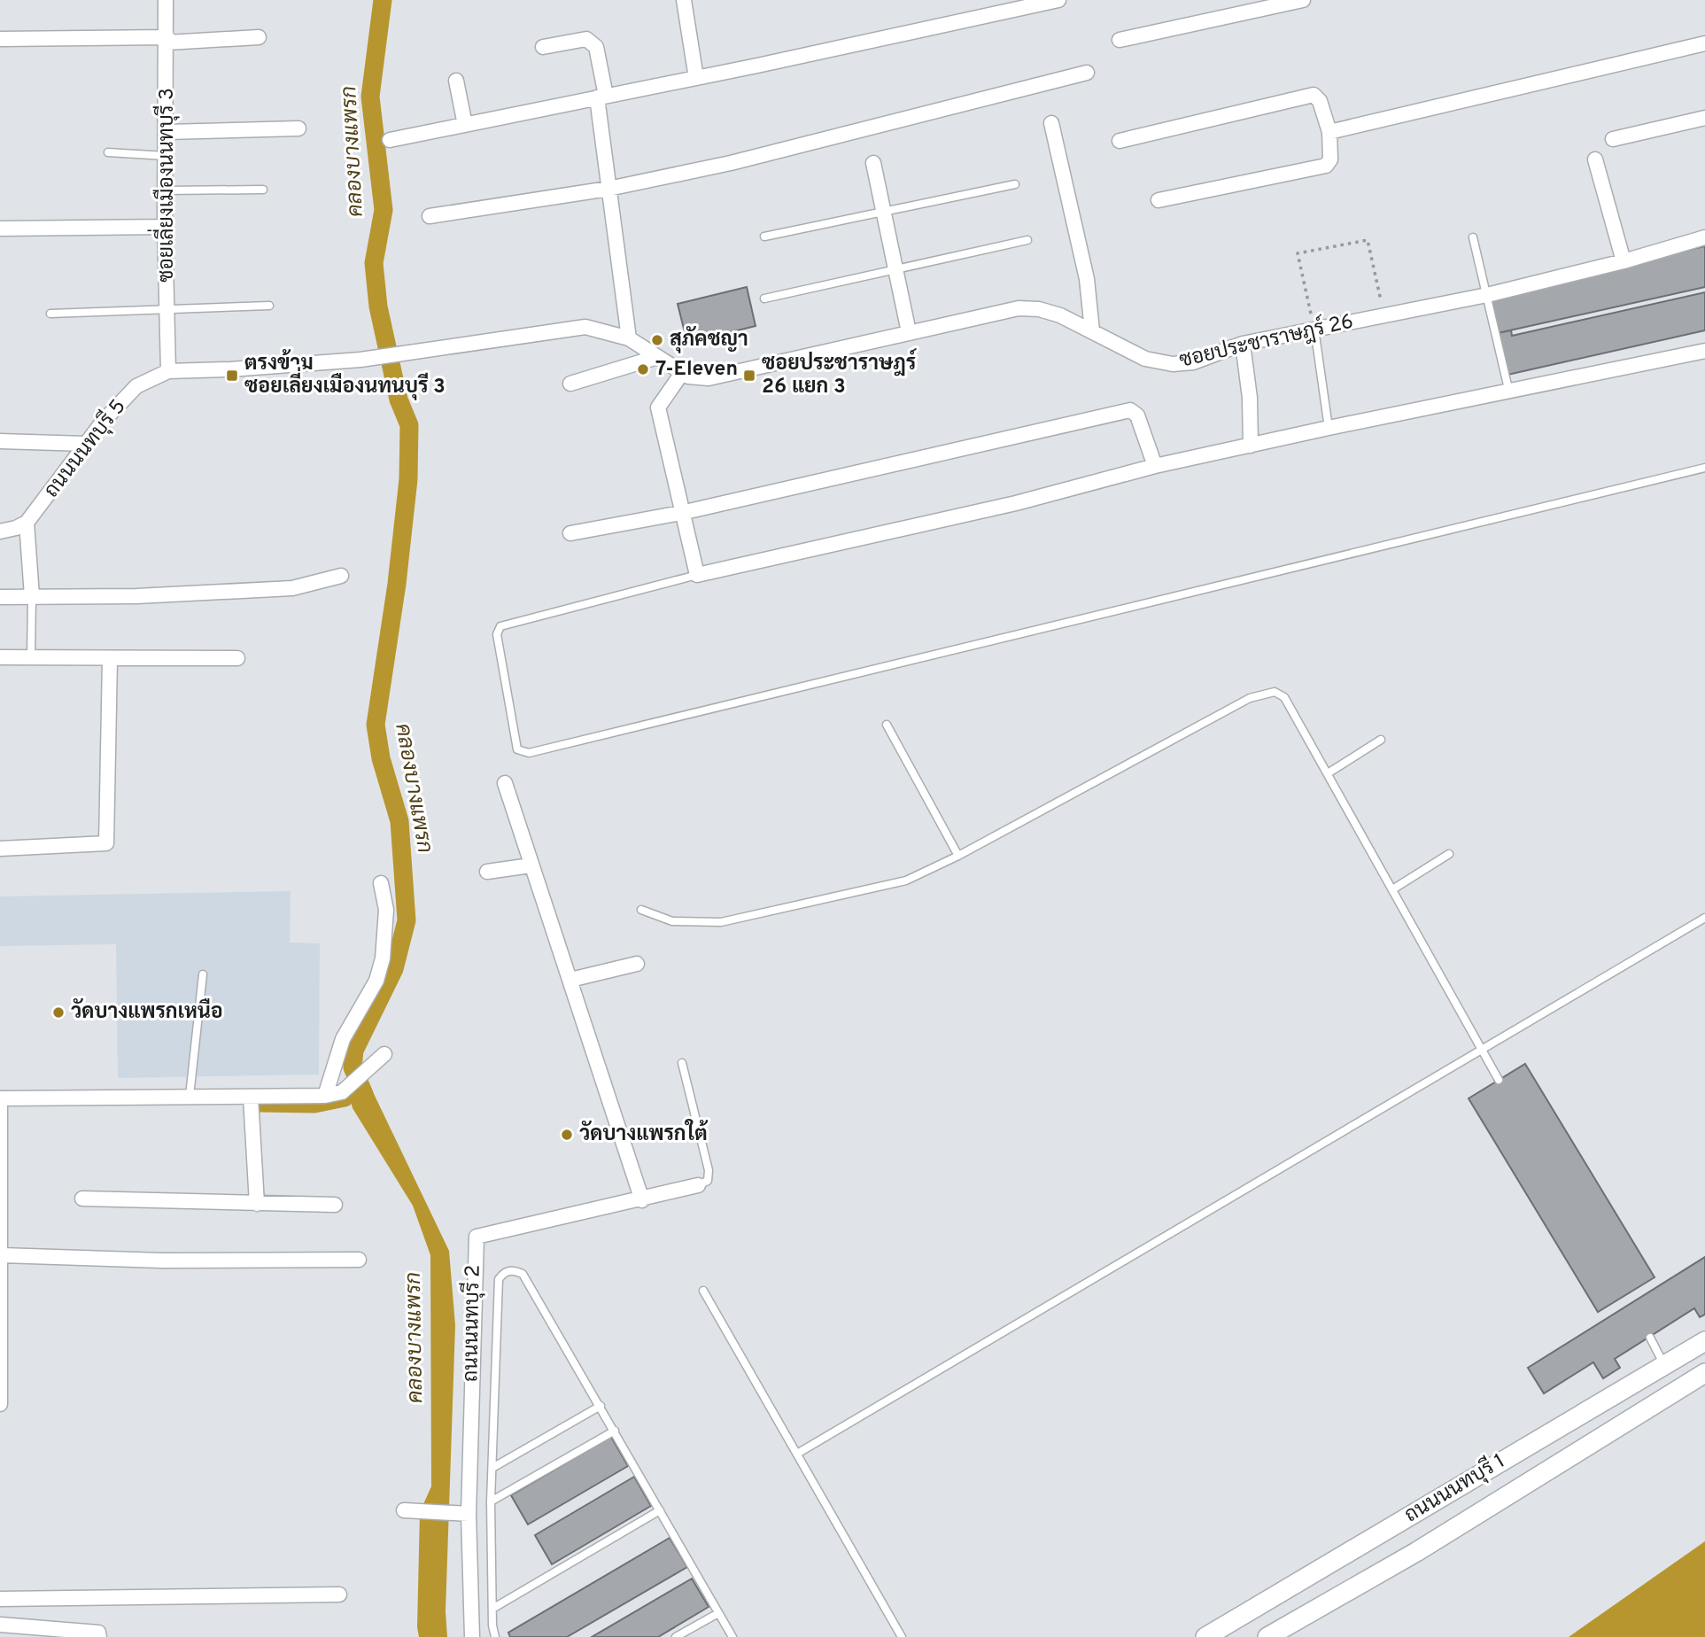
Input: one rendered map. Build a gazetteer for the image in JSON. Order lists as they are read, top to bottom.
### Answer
{
  "streets": {
    "main road": ["ถนนนนทบุรี 1"],
    "street": [
      "ซอยเลี่ยงเมืองนนทบุรี 3",
      "ซอยประชาราษฎร์ 26",
      "ถนนนนทบุรี 5",
      "ถนนนนทบุรี 2"
    ]
  },
  "crossings": [
    ["ซอยเลี่ยงเมืองนนทบุรี 3", "ถนนนนทบุรี 5"],
    ["ซอยประชาราษฎร์ 26", "ถนนนนทบุรี 5"]
  ],
  "water": ["คลองบางแพรก"],
  "places": {
    "other": [
      "สุภัคชญา",
      "7-Eleven",
      "วัดบางแพรกเหนือ",
      "วัดบางแพรกใต้"
    ],
    "transit": ["ตรงข้าม ซอยเลี่ยงเมืองนทนบุรี 3", "ซอยประชาราษฎร์ 26 แยก 3"]
  }
}
